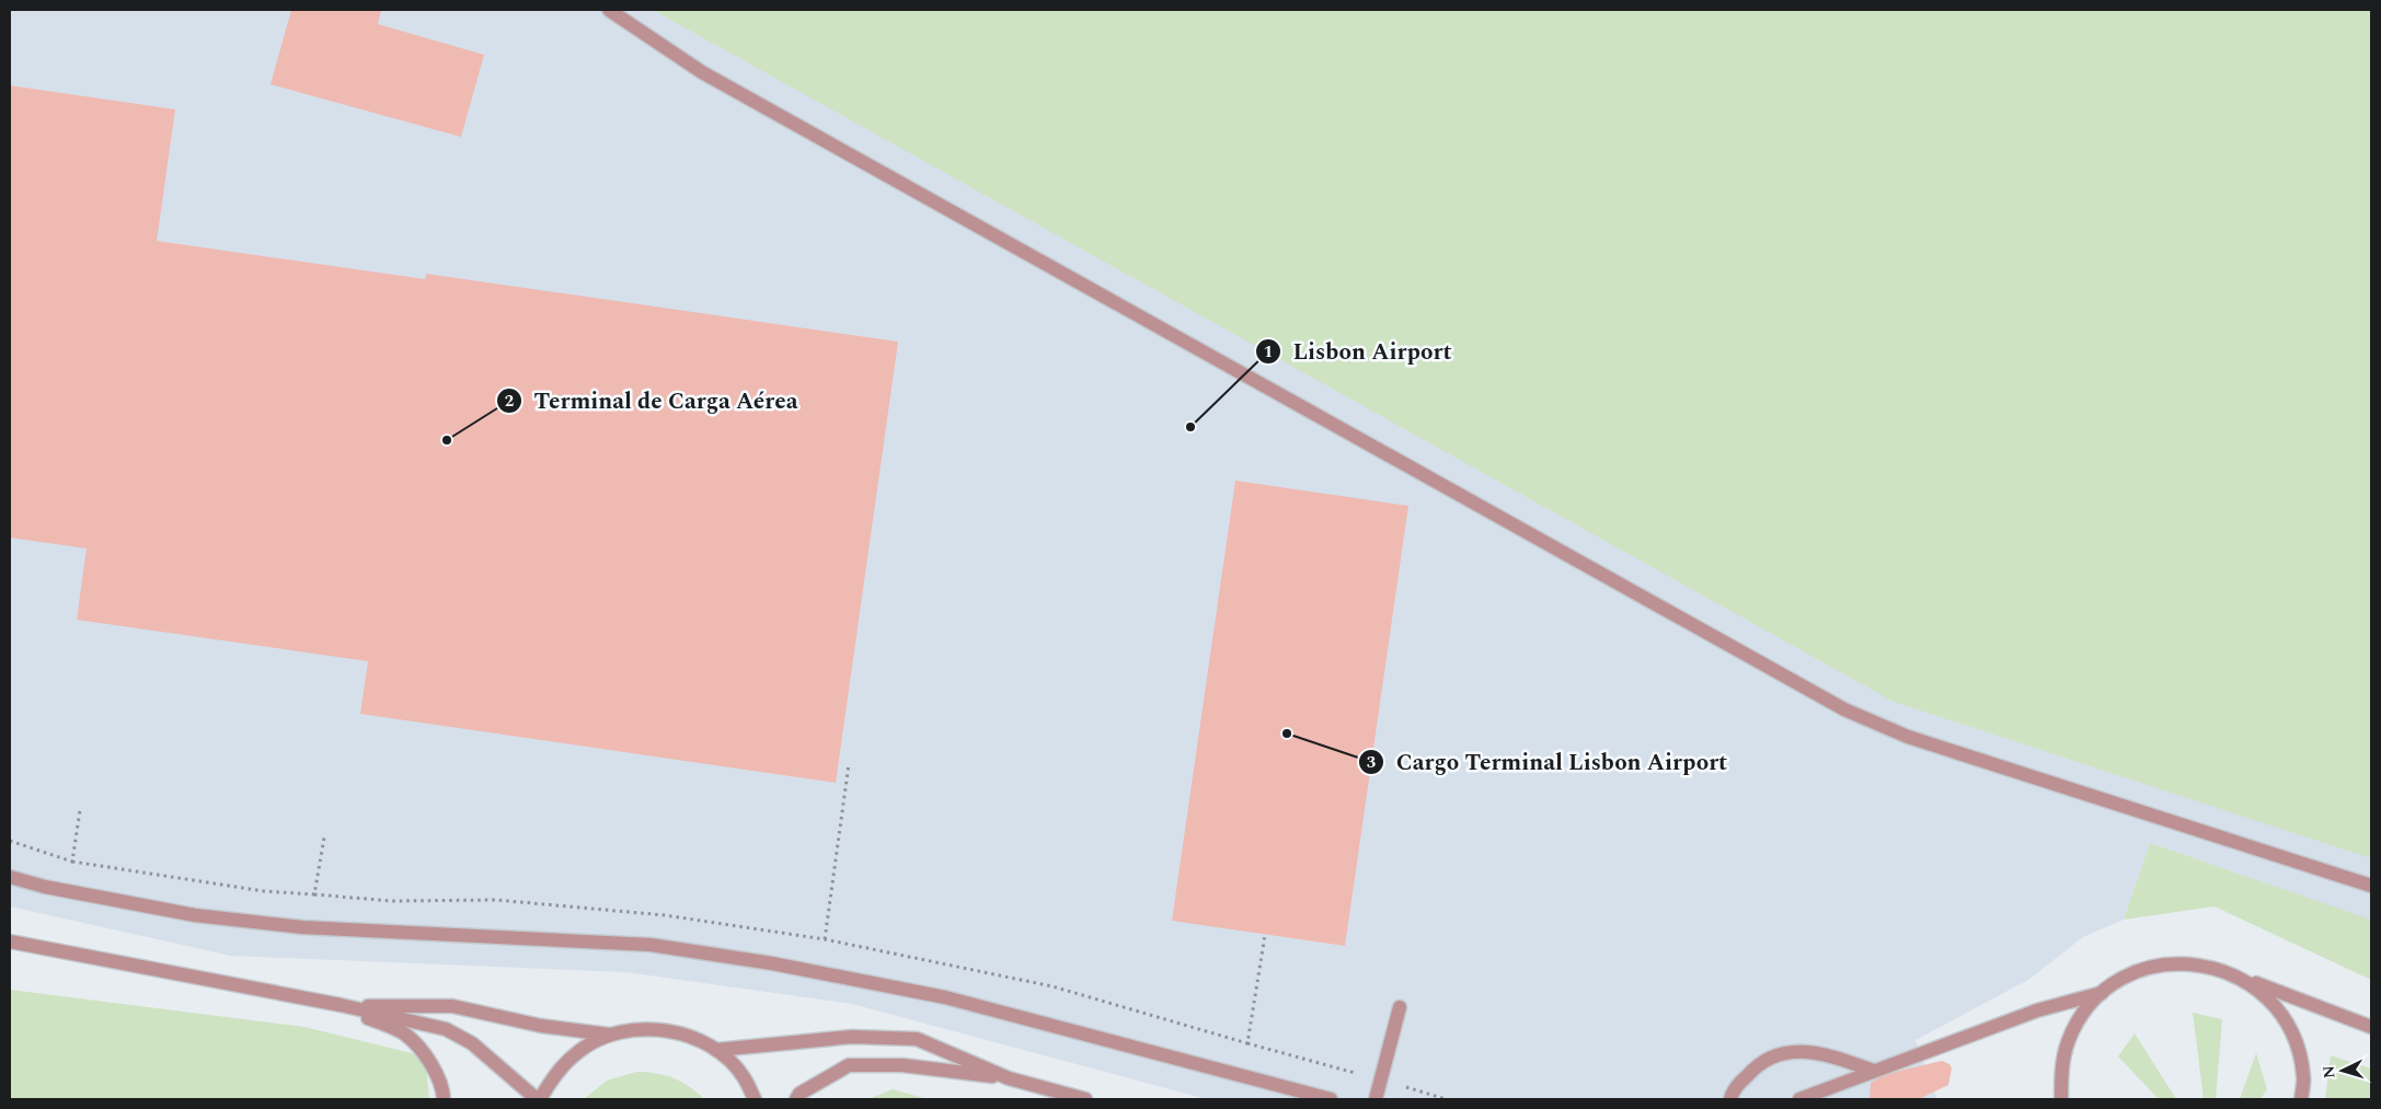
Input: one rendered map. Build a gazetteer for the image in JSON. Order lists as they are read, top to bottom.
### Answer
{
  "places": ["Lisbon Airport", "Terminal de Carga Aérea", "Cargo Terminal Lisbon Airport"],
  "north": "left"
}
